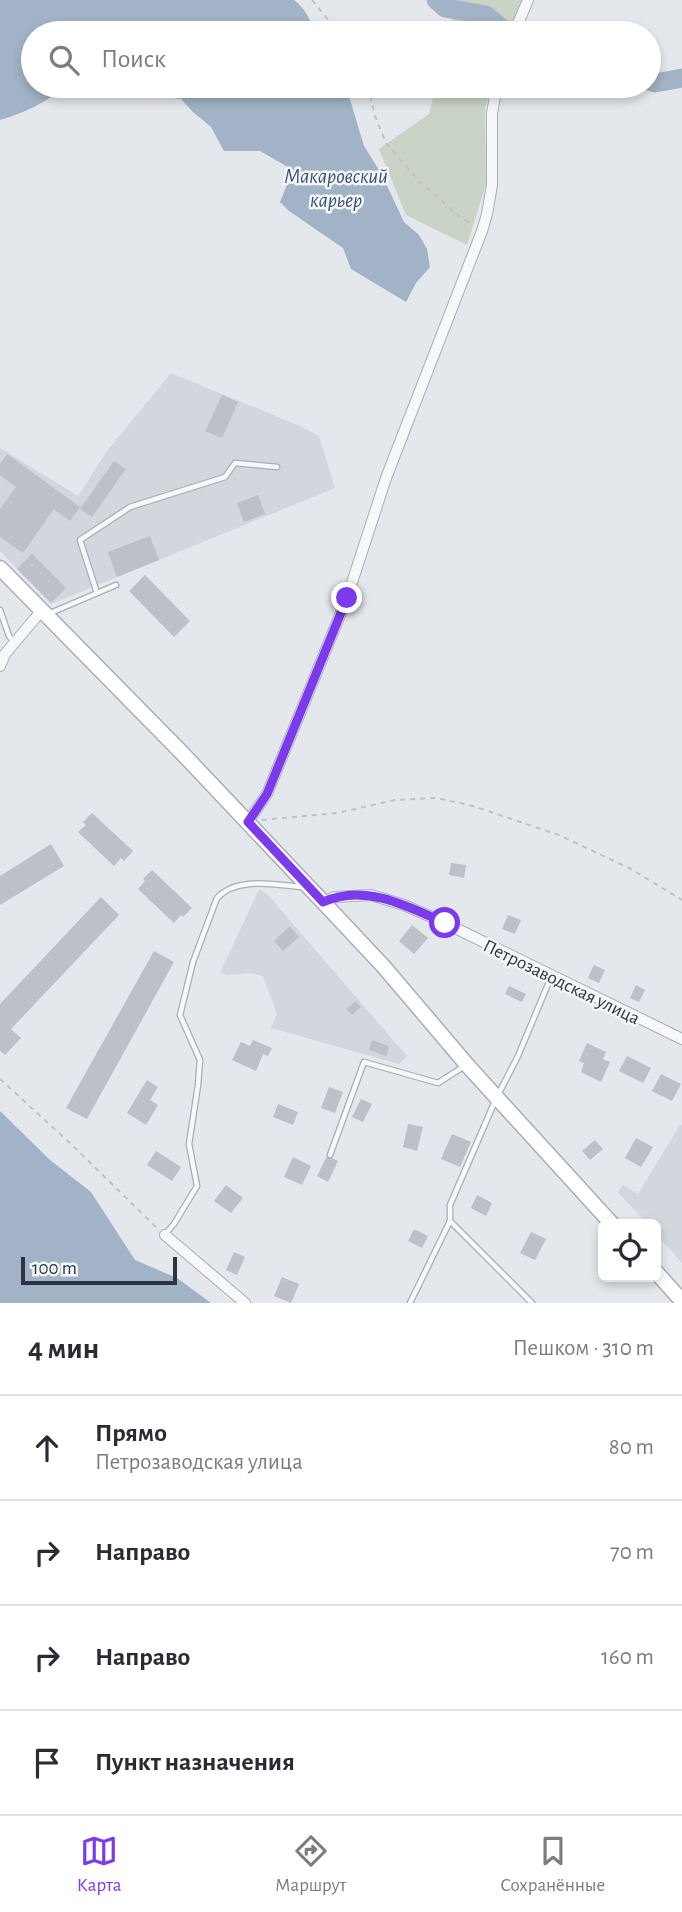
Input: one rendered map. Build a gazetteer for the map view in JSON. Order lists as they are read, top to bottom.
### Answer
{
  "streets": {
    "street": ["Петрозаводская улица"]
  },
  "water": ["Макаровский карьер"],
  "scale_bar": "100 m",
  "page": {
    "search": "Поиск",
    "scale": "100 m",
    "heading": ["4 мин", "Пешком · 310 m"],
    "list": [
      ["Прямо", "Петрозаводская улица", "80 m"],
      ["Направо", "70 m"],
      ["Направо", "160 m"],
      "Пункт назначения"
    ],
    "nav": ["Карта", "Маршрут", "Сохранённые"]
  }
}
